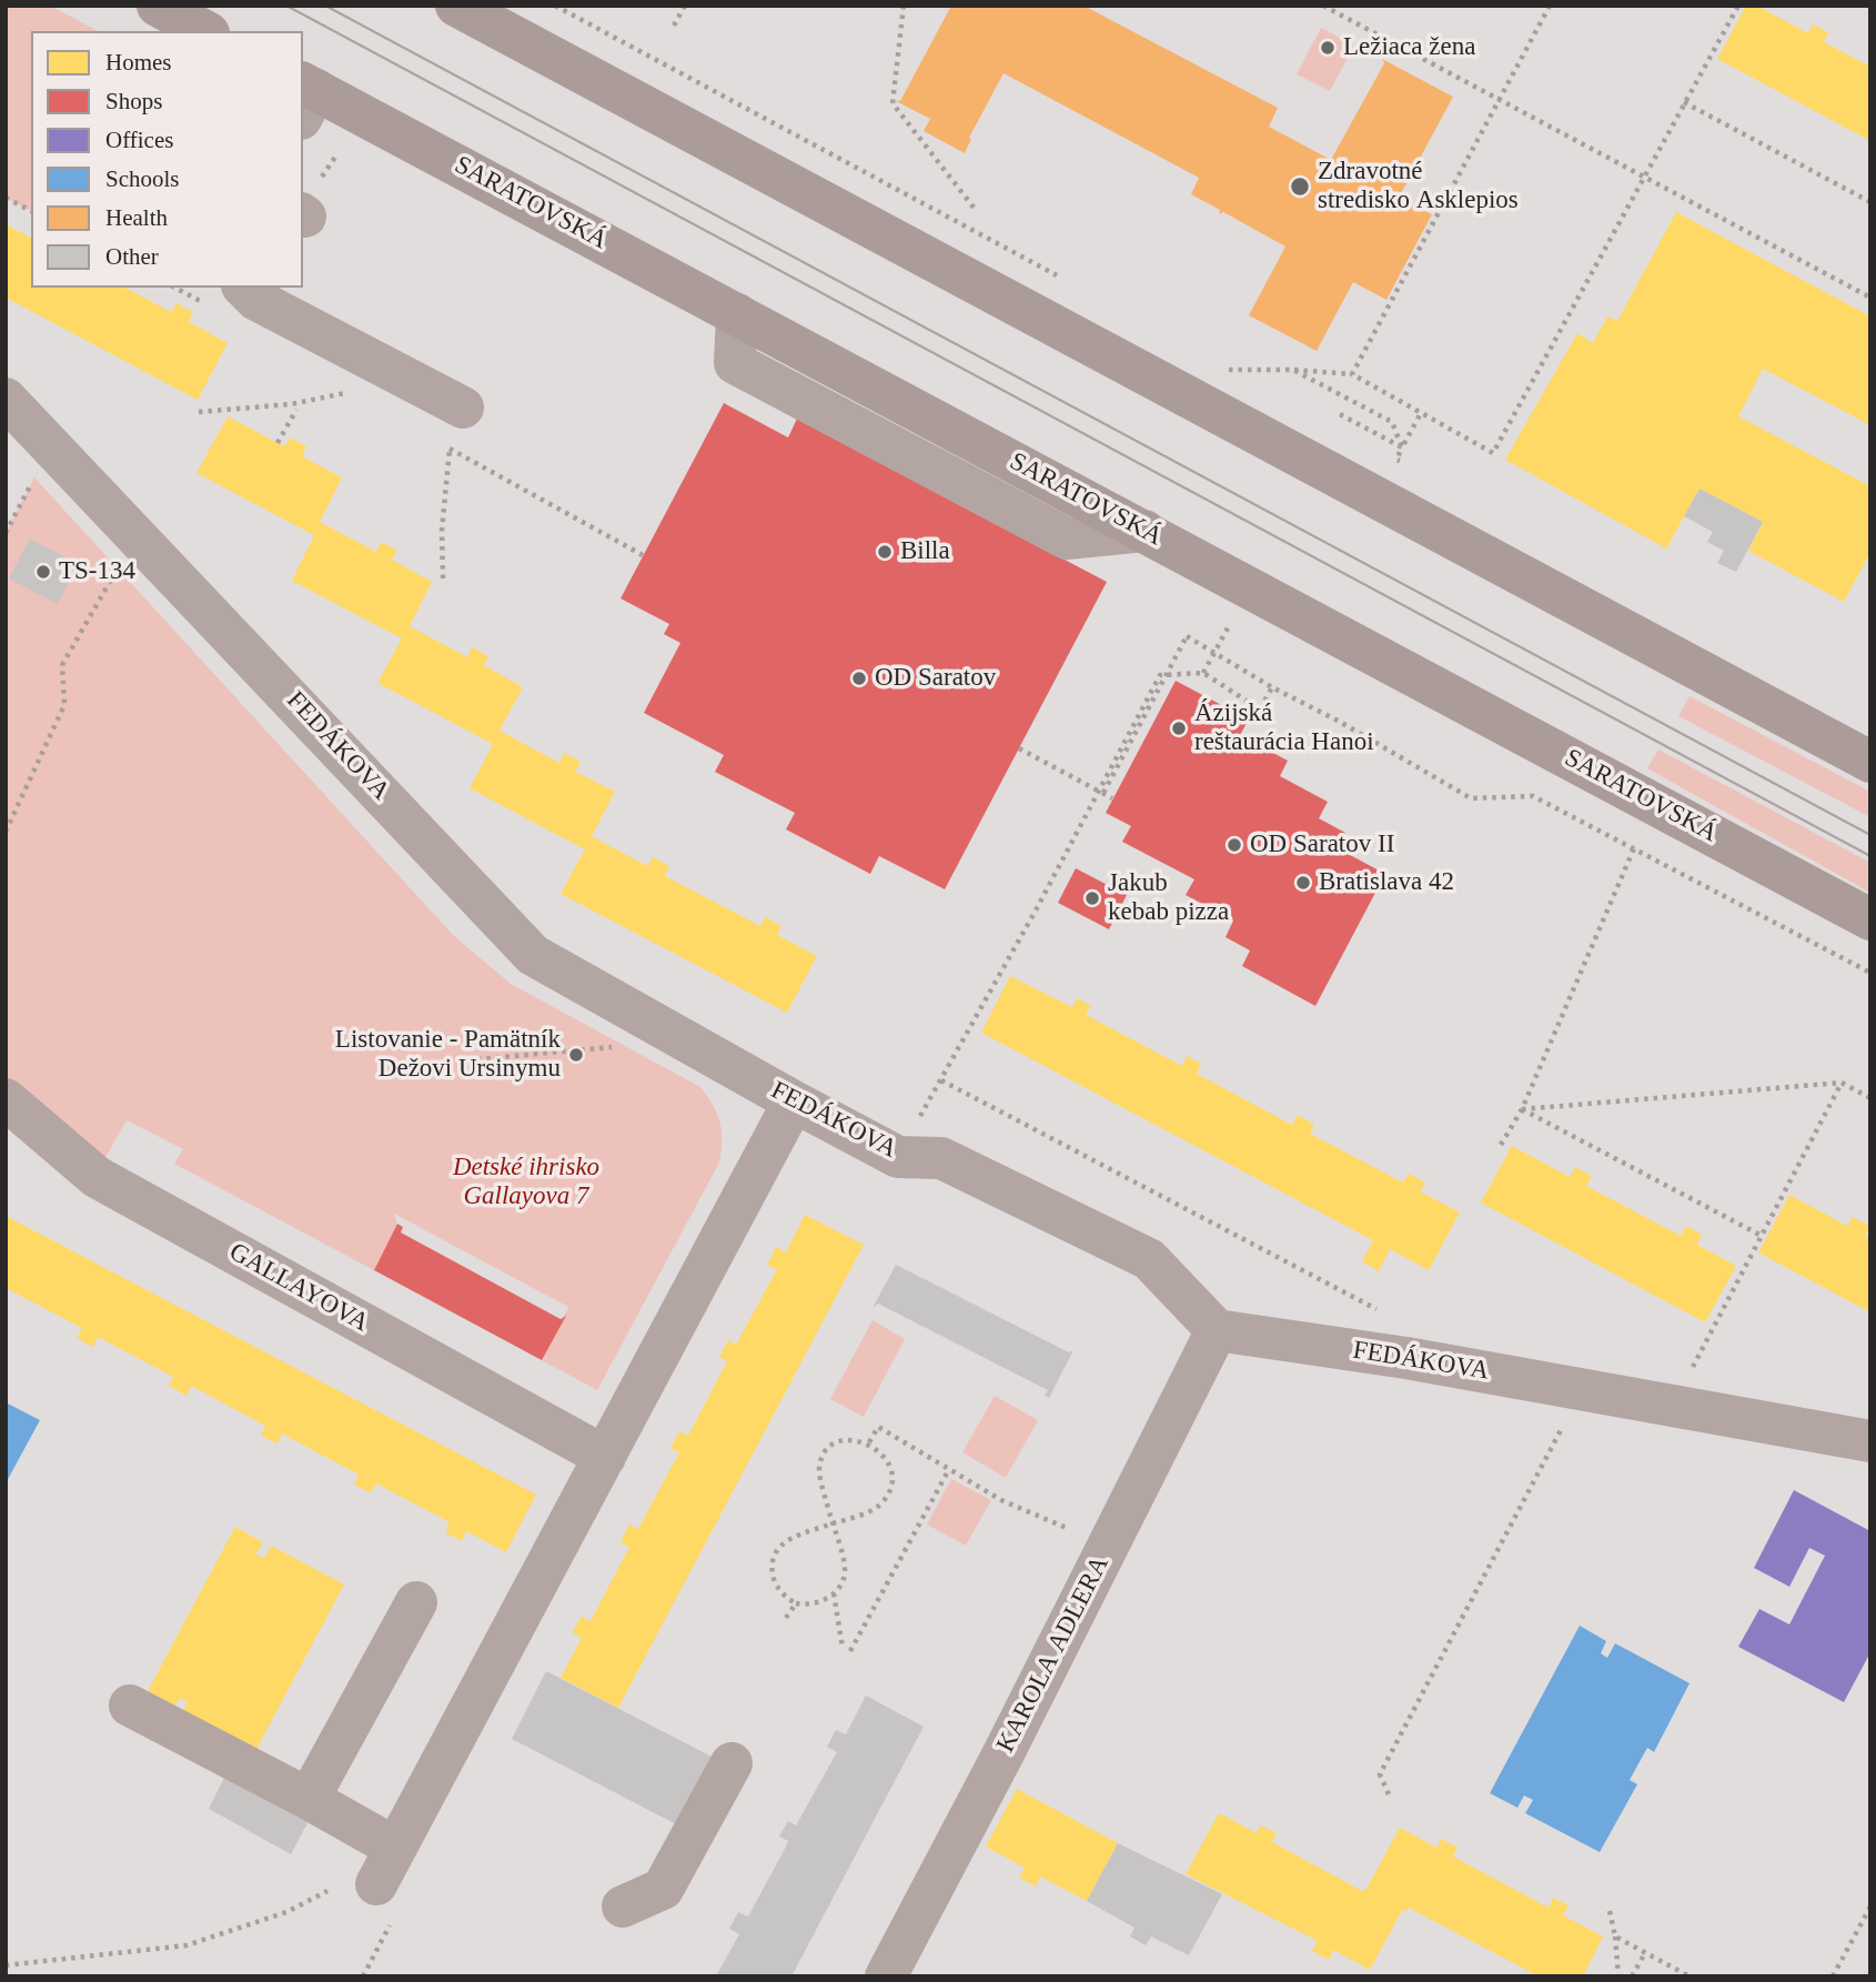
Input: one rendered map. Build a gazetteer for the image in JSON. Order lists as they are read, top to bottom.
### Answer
{
  "streets": {
    "main road": ["SARATOVSKÁ"],
    "street": ["FEDÁKOVA", "GALLAYOVA", "KAROLA ADLERA"]
  },
  "crossings": [
    ["FEDÁKOVA", "KAROLA ADLERA"]
  ],
  "parks": ["Detské ihrisko Gallayova 7"],
  "places": [
    "Ležiaca žena",
    "Zdravotné stredisko Asklepios",
    "Billa",
    "TS-134",
    "OD Saratov",
    "Ázijská reštaurácia Hanoi",
    "OD Saratov II",
    "Bratislava 42",
    "Jakub kebab pizza",
    "Listovanie - Pamätník Dežovi Ursinymu"
  ],
  "legend": [
    "Homes",
    "Shops",
    "Offices",
    "Schools",
    "Health",
    "Other"
  ]
}
